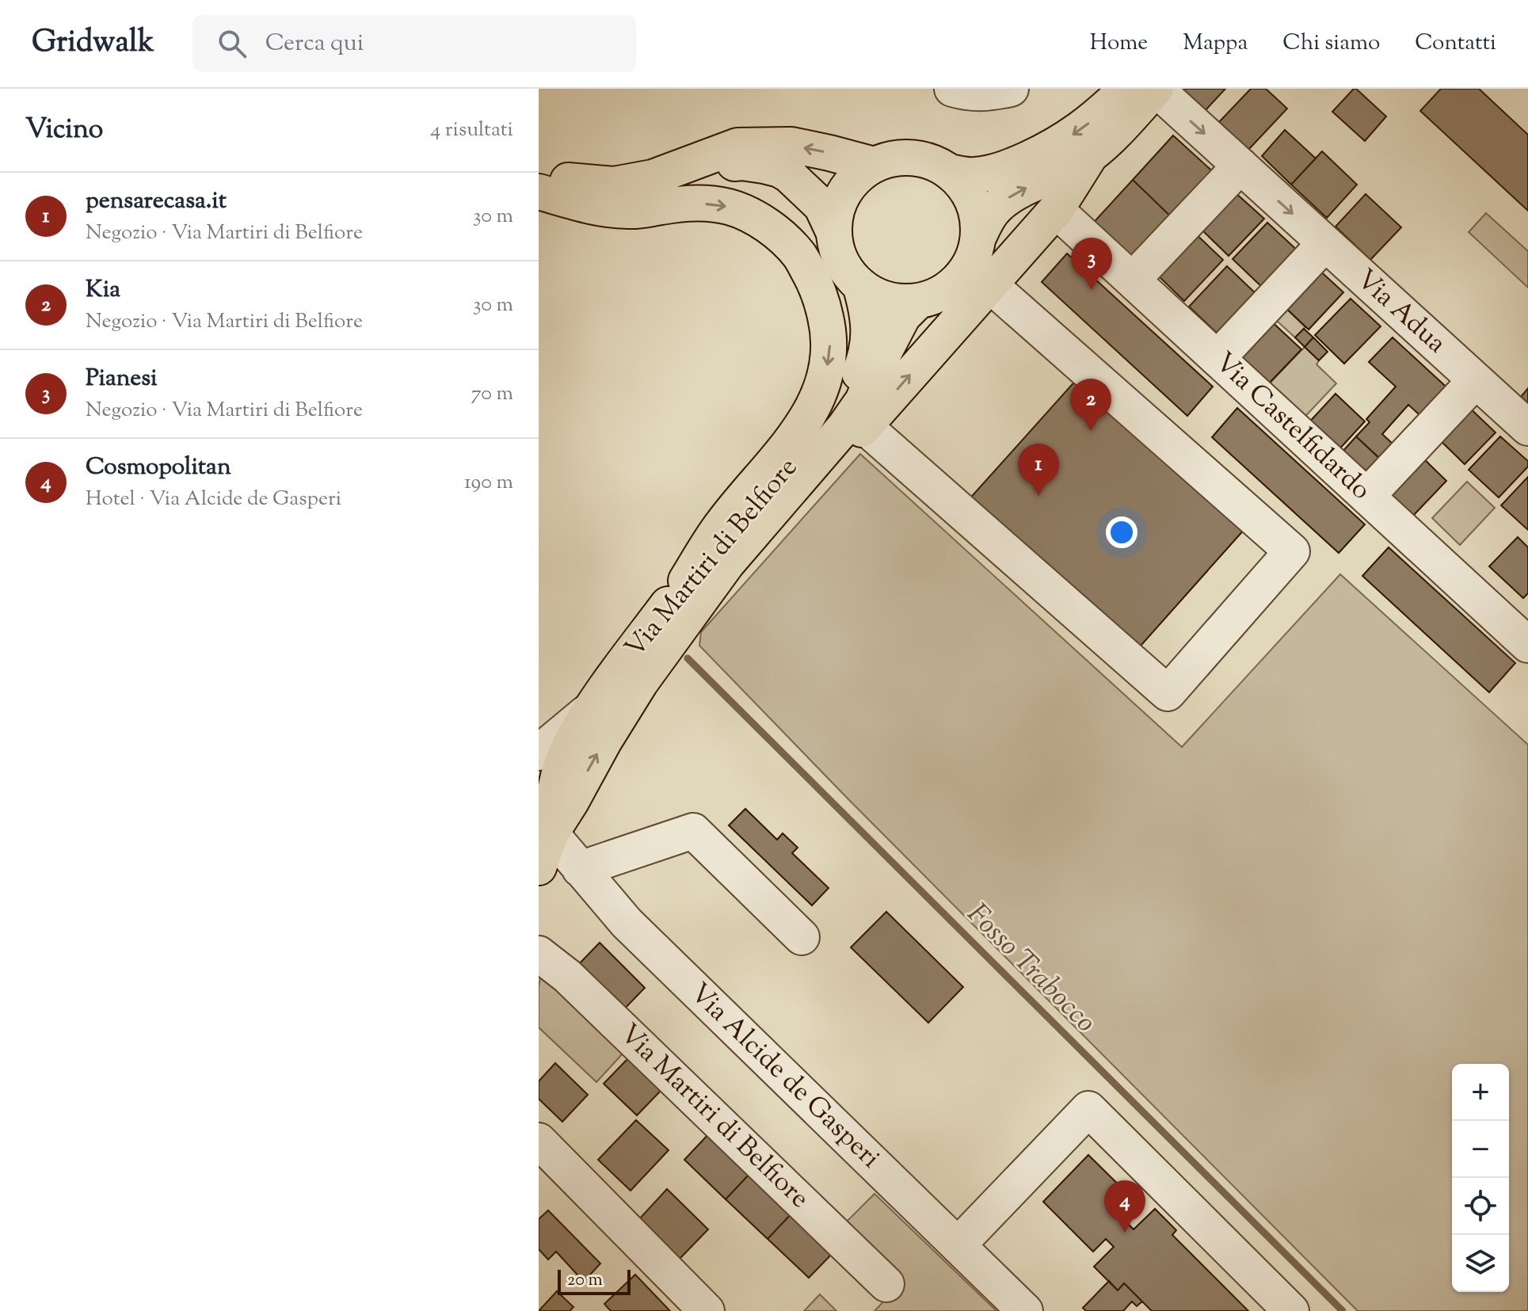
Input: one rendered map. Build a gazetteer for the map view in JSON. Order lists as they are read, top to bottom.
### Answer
{
  "streets": {
    "main road": ["Via Martiri di Belfiore"],
    "street": ["Via Adua", "Via Castelfidardo", "Via Alcide de Gasperi"]
  },
  "crossings": [
    ["Via Adua", "Via Martiri di Belfiore"],
    ["Via Martiri di Belfiore", "Via Alcide de Gasperi"]
  ],
  "one_way": ["Via Adua"],
  "water": ["Fosso Trabocco"],
  "scale_bar": "20 m",
  "page": {
    "header": "Gridwalk",
    "search": "Cerca qui",
    "nav": [
      "Home",
      "Mappa",
      "Chi siamo",
      "Contatti"
    ],
    "heading": ["Vicino", "4 risultati"],
    "list": [
      {
        "mark": "1",
        "name": "pensarecasa.it",
        "note": "Negozio · Via Martiri di Belfiore",
        "value": "30 m"
      },
      {
        "mark": "2",
        "name": "Kia",
        "note": "Negozio · Via Martiri di Belfiore",
        "value": "30 m"
      },
      {
        "mark": "3",
        "name": "Pianesi",
        "note": "Negozio · Via Martiri di Belfiore",
        "value": "70 m"
      },
      {
        "mark": "4",
        "name": "Cosmopolitan",
        "note": "Hotel · Via Alcide de Gasperi",
        "value": "190 m"
      }
    ],
    "pins": [
      "3",
      "2",
      "1",
      "4"
    ],
    "map_buttons": ["+", "−"],
    "scale": "20 m"
  }
}
